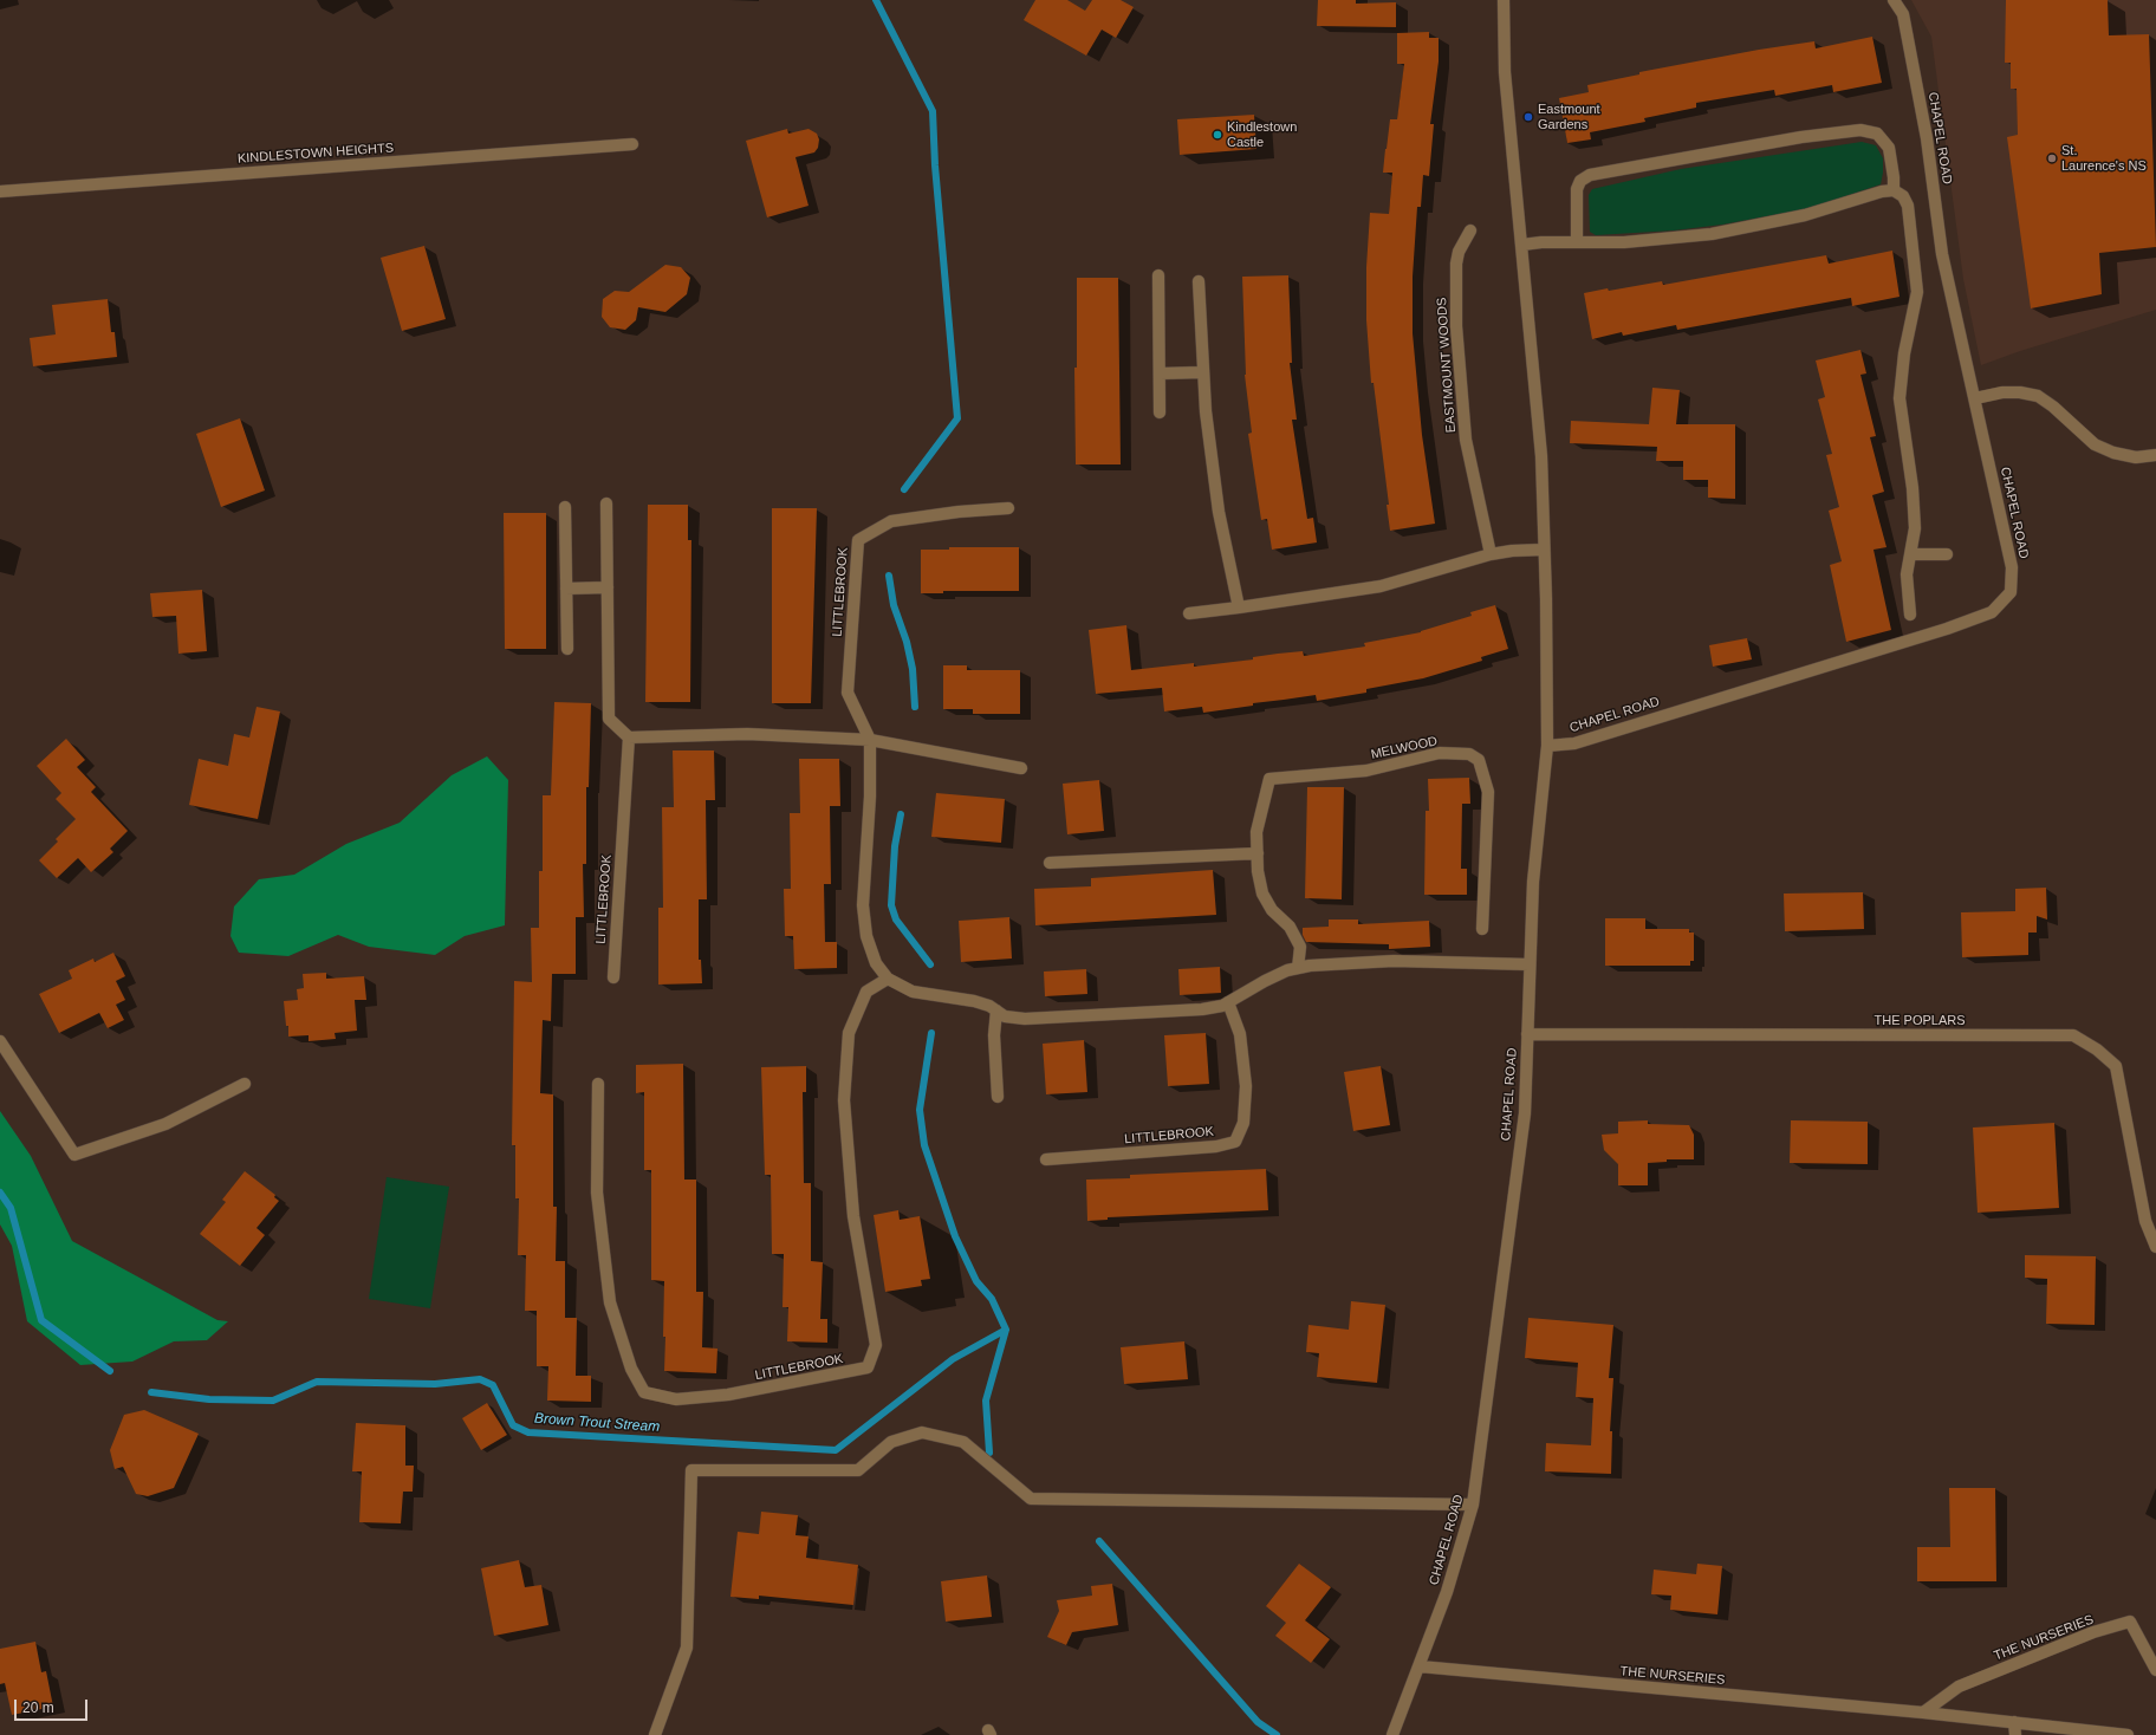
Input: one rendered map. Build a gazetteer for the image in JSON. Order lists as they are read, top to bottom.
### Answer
{
  "streets": {
    "street": [
      "CHAPEL ROAD",
      "KINDLESTOWN HEIGHTS",
      "EASTMOUNT WOODS",
      "LITTLEBROOK",
      "MELWOOD",
      "THE POPLARS",
      "THE NURSERIES"
    ]
  },
  "crossings": [
    ["CHAPEL ROAD", "LITTLEBROOK"],
    ["CHAPEL ROAD", "THE POPLARS"],
    ["CHAPEL ROAD", "THE NURSERIES"],
    ["LITTLEBROOK", "MELWOOD"]
  ],
  "water": ["Brown Trout Stream"],
  "places": ["Eastmount Gardens", "Kindlestown Castle", "St. Laurence's NS"],
  "scale_bar": "20 m"
}
